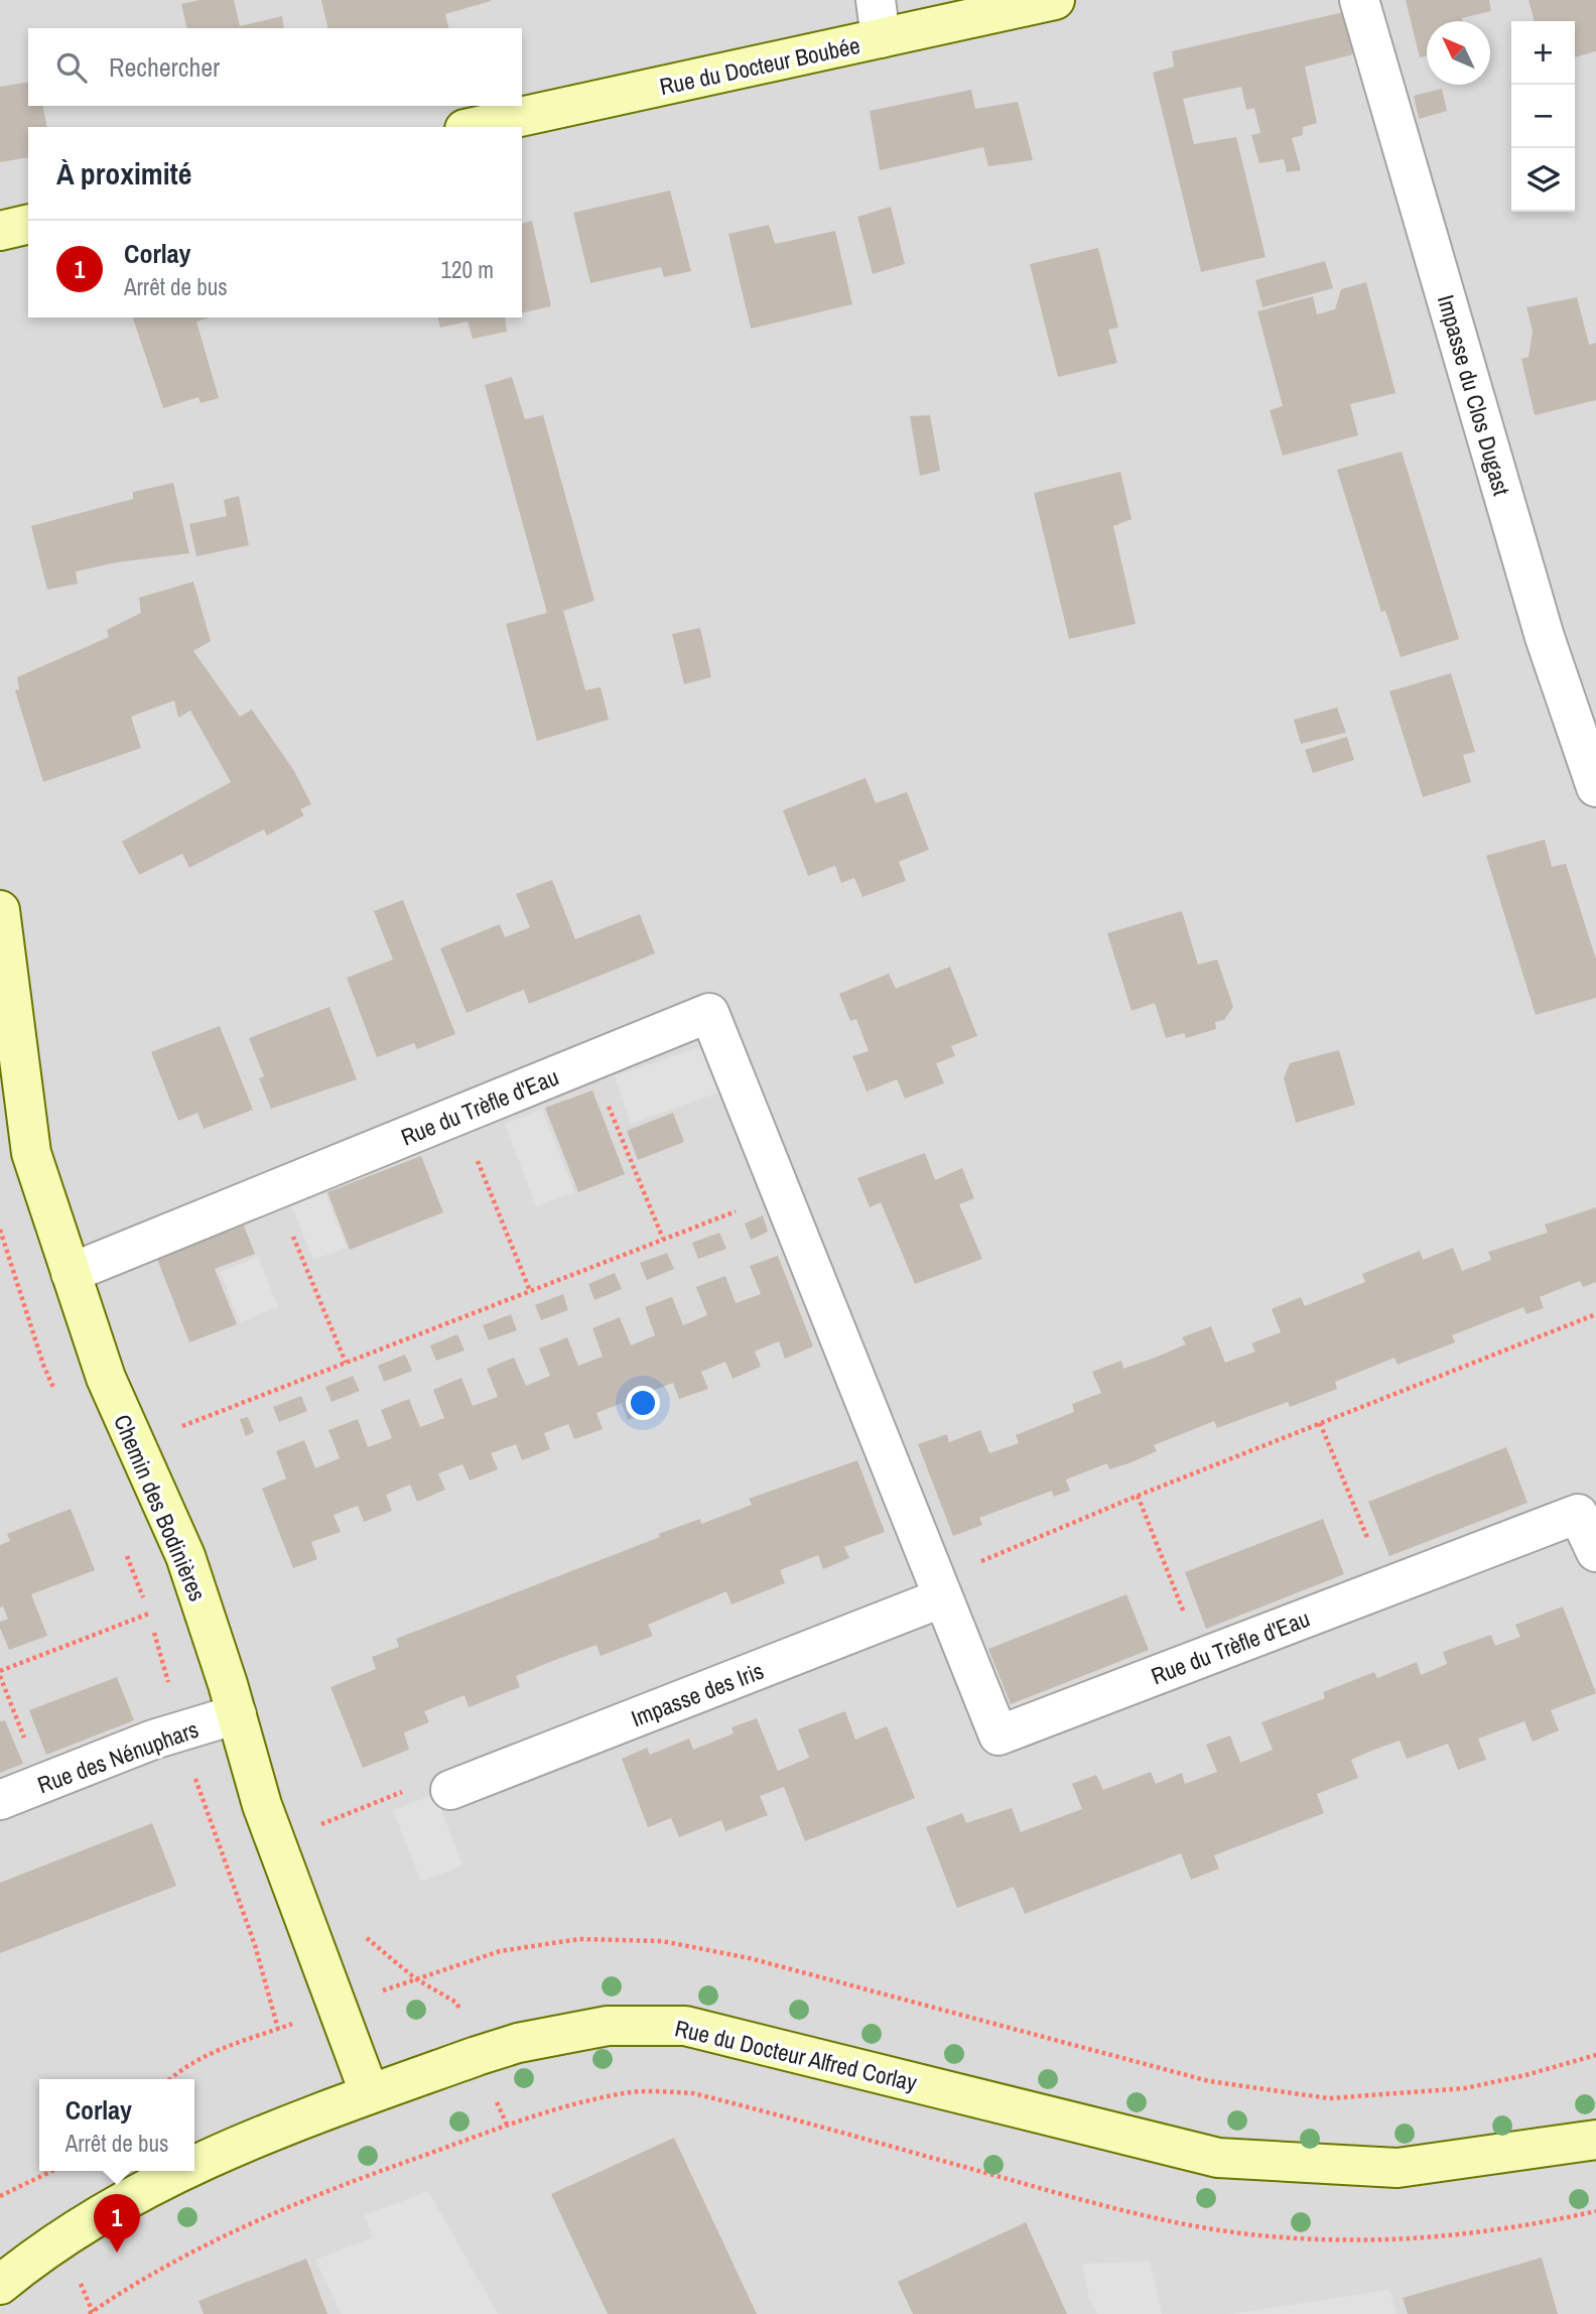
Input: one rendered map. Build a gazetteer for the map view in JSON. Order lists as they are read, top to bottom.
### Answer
{
  "streets": {
    "street": [
      "Rue du Docteur Boubée",
      "Impasse du Clos Dugast",
      "Rue du Trèfle d'Eau",
      "Chemin des Bodinières",
      "Impasse des Iris",
      "Rue des Nénuphars",
      "Rue du Docteur Alfred Corlay"
    ]
  },
  "crossings": [
    ["Rue du Trèfle d'Eau", "Chemin des Bodinières"],
    ["Rue du Trèfle d'Eau", "Impasse des Iris"],
    ["Chemin des Bodinières", "Rue des Nénuphars"],
    ["Chemin des Bodinières", "Rue du Docteur Alfred Corlay"]
  ],
  "north": "top left",
  "page": {
    "map_buttons": ["+", "−"],
    "search": "Rechercher",
    "heading": "À proximité",
    "list": [
      {
        "mark": "1",
        "name": "Corlay",
        "note": "Arrêt de bus",
        "value": "120 m"
      }
    ],
    "popup": ["Corlay", "Arrêt de bus"],
    "pins": "1"
  }
}
